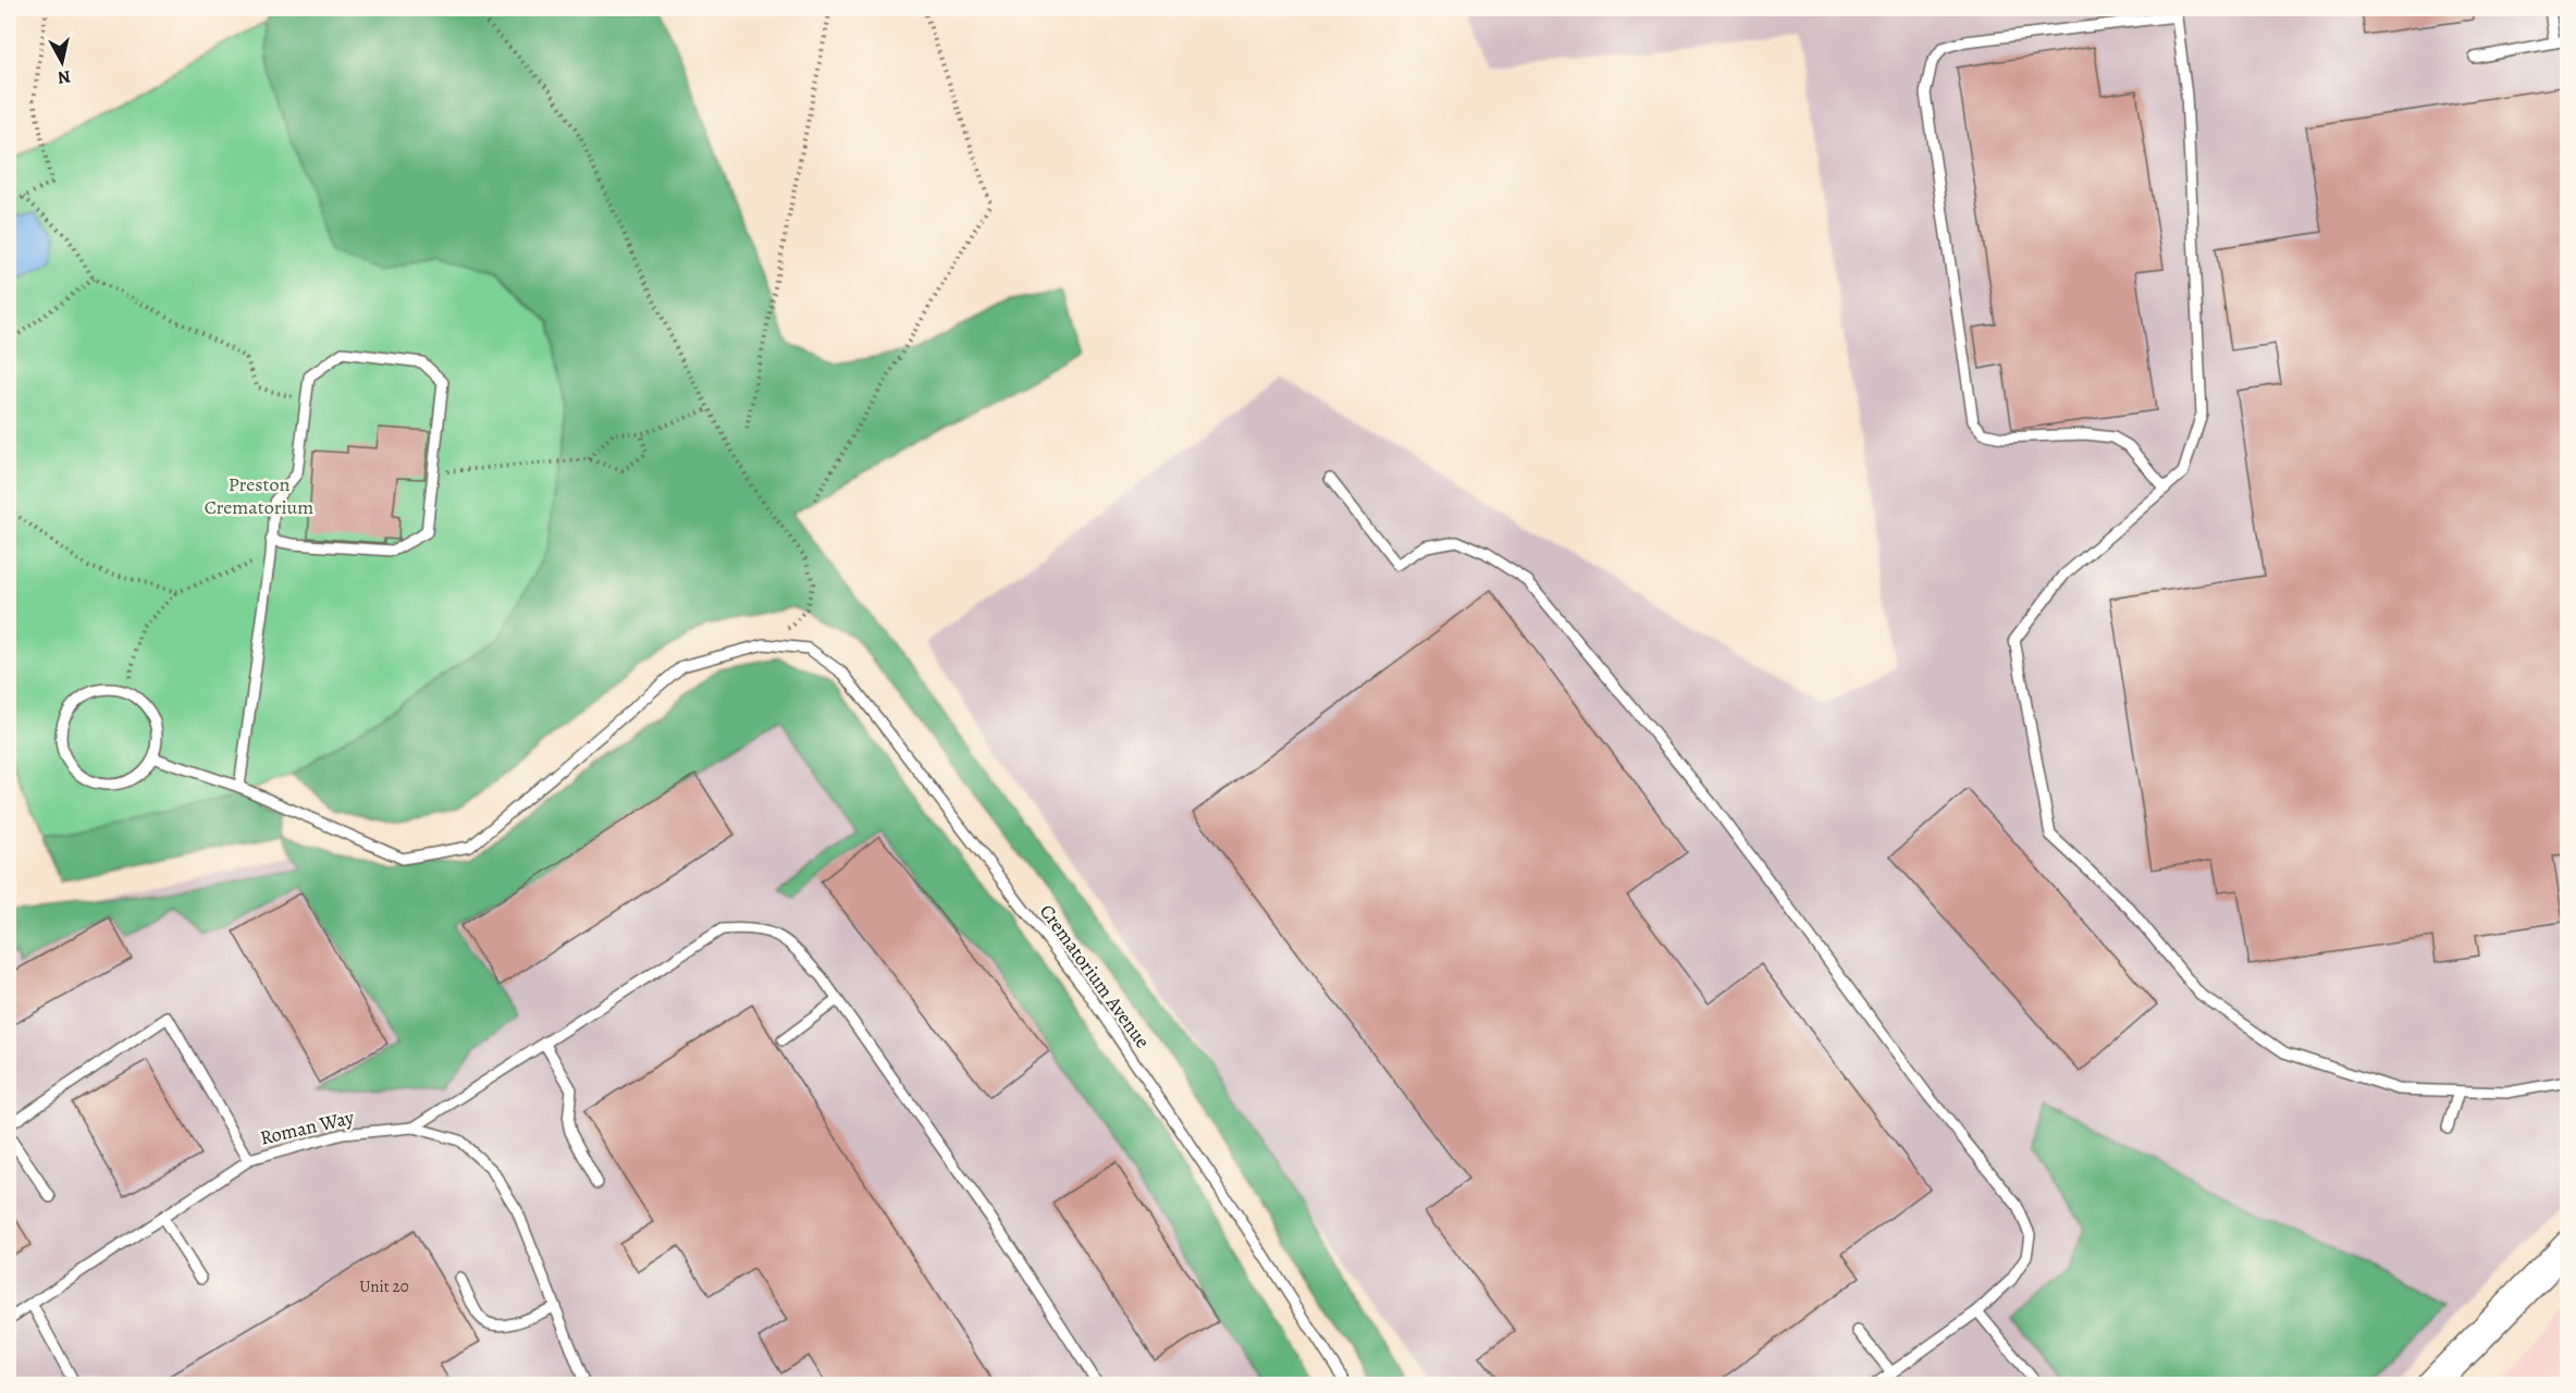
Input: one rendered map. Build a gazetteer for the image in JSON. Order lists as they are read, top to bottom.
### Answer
{
  "streets": {
    "lane": ["Crematorium Avenue", "Roman Way"]
  },
  "parks": ["Preston Crematorium"],
  "house_numbers": ["Unit 20"],
  "north": "bottom"
}
